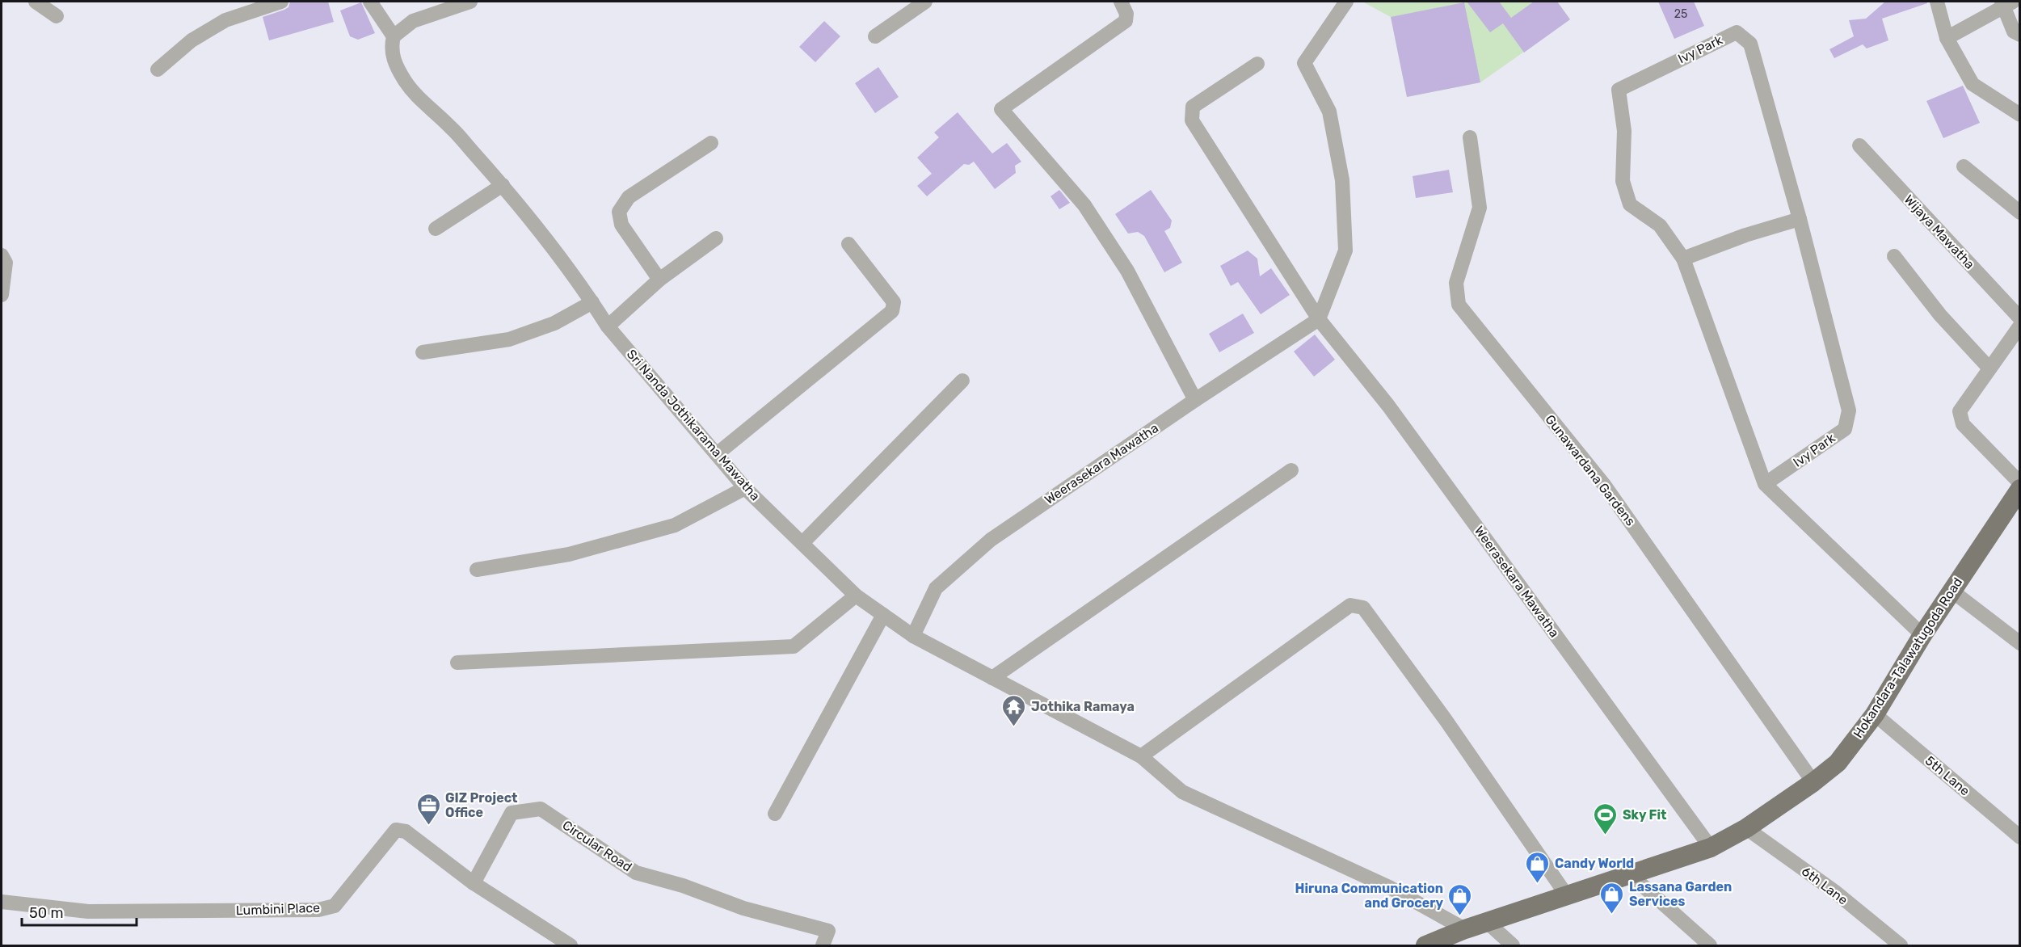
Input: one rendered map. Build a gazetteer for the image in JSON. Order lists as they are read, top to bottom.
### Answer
{
  "streets": {
    "main road": ["Hokandara-Talawatugoda Road"],
    "street": [
      "Ivy Park",
      "Wijaya Mawatha",
      "Sri Nanda Jothikarama Mawatha",
      "Weerasekara Mawatha",
      "Gunawardana Gardens",
      "5th Lane",
      "Circular Road",
      "6th Lane",
      "Lumbini Place"
    ]
  },
  "crossings": [
    ["Ivy Park", "Hokandara-Talawatugoda Road"],
    ["Sri Nanda Jothikarama Mawatha", "Weerasekara Mawatha"],
    ["Sri Nanda Jothikarama Mawatha", "Hokandara-Talawatugoda Road"],
    ["Weerasekara Mawatha", "Hokandara-Talawatugoda Road"],
    ["Gunawardana Gardens", "Hokandara-Talawatugoda Road"],
    ["Hokandara-Talawatugoda Road", "5th Lane"],
    ["Hokandara-Talawatugoda Road", "6th Lane"],
    ["Circular Road", "Lumbini Place"]
  ],
  "places": {
    "temple": ["Jothika Ramaya"],
    "office": ["GIZ Project Office"],
    "sports": ["Sky Fit"],
    "shop": ["Candy World", "Lassana Garden Services", "Hiruna Communication and Grocery"]
  },
  "house_numbers": ["25"],
  "scale_bar": "50 m"
}
